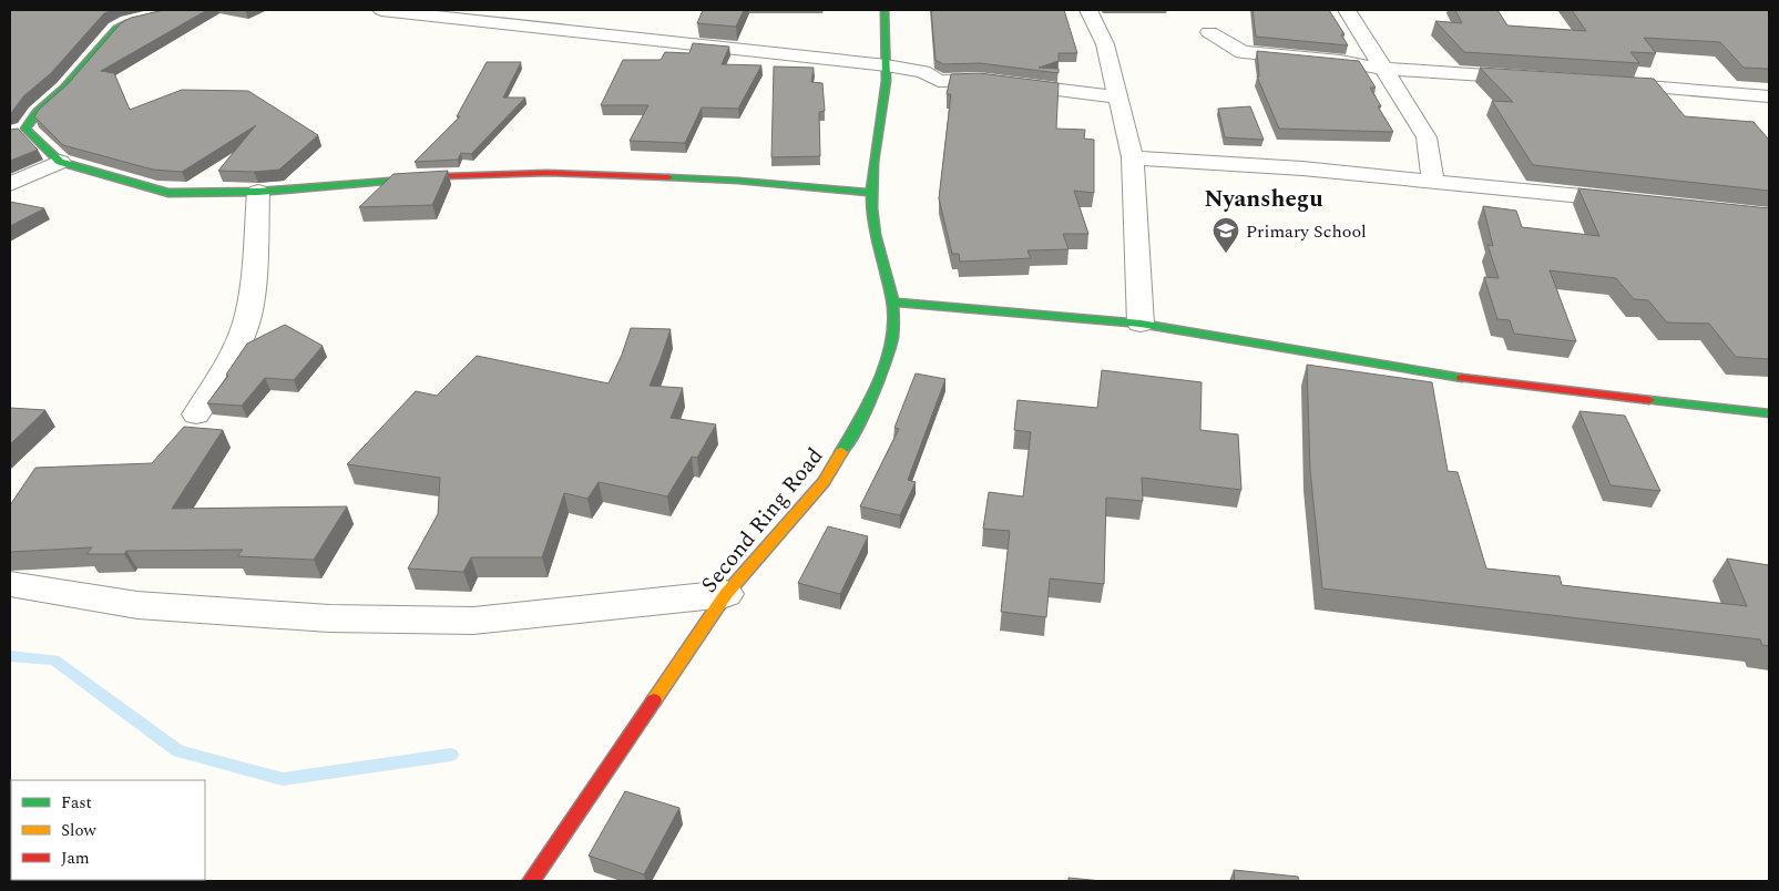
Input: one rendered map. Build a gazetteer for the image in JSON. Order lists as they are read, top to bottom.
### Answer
{
  "streets": {
    "street": ["Second Ring Road"]
  },
  "districts": ["Nyanshegu"],
  "places": {
    "school or university": ["Primary School"]
  },
  "legend": ["Fast", "Slow", "Jam"]
}
